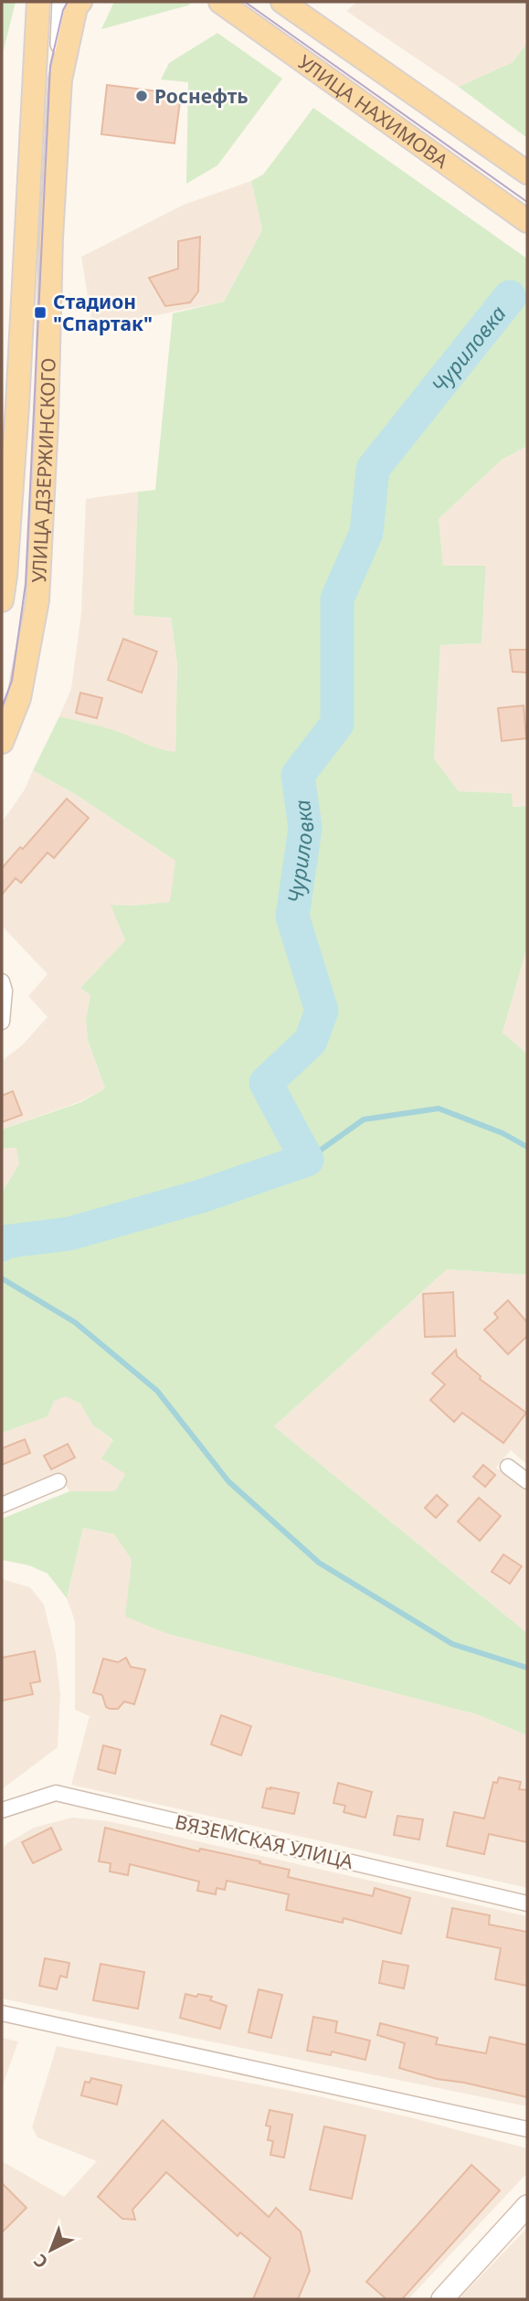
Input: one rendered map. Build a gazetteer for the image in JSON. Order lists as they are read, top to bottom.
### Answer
{
  "streets": {
    "main road": ["УЛИЦА НАХИМОВА", "УЛИЦА ДЗЕРЖИНСКОГО"],
    "street": ["ВЯЗЕМСКАЯ УЛИЦА"]
  },
  "water": ["Чуриловка"],
  "places": {
    "other": ["Роснефть"],
    "transit": ["Стадион \"Спартак\""]
  },
  "north": "bottom left"
}
